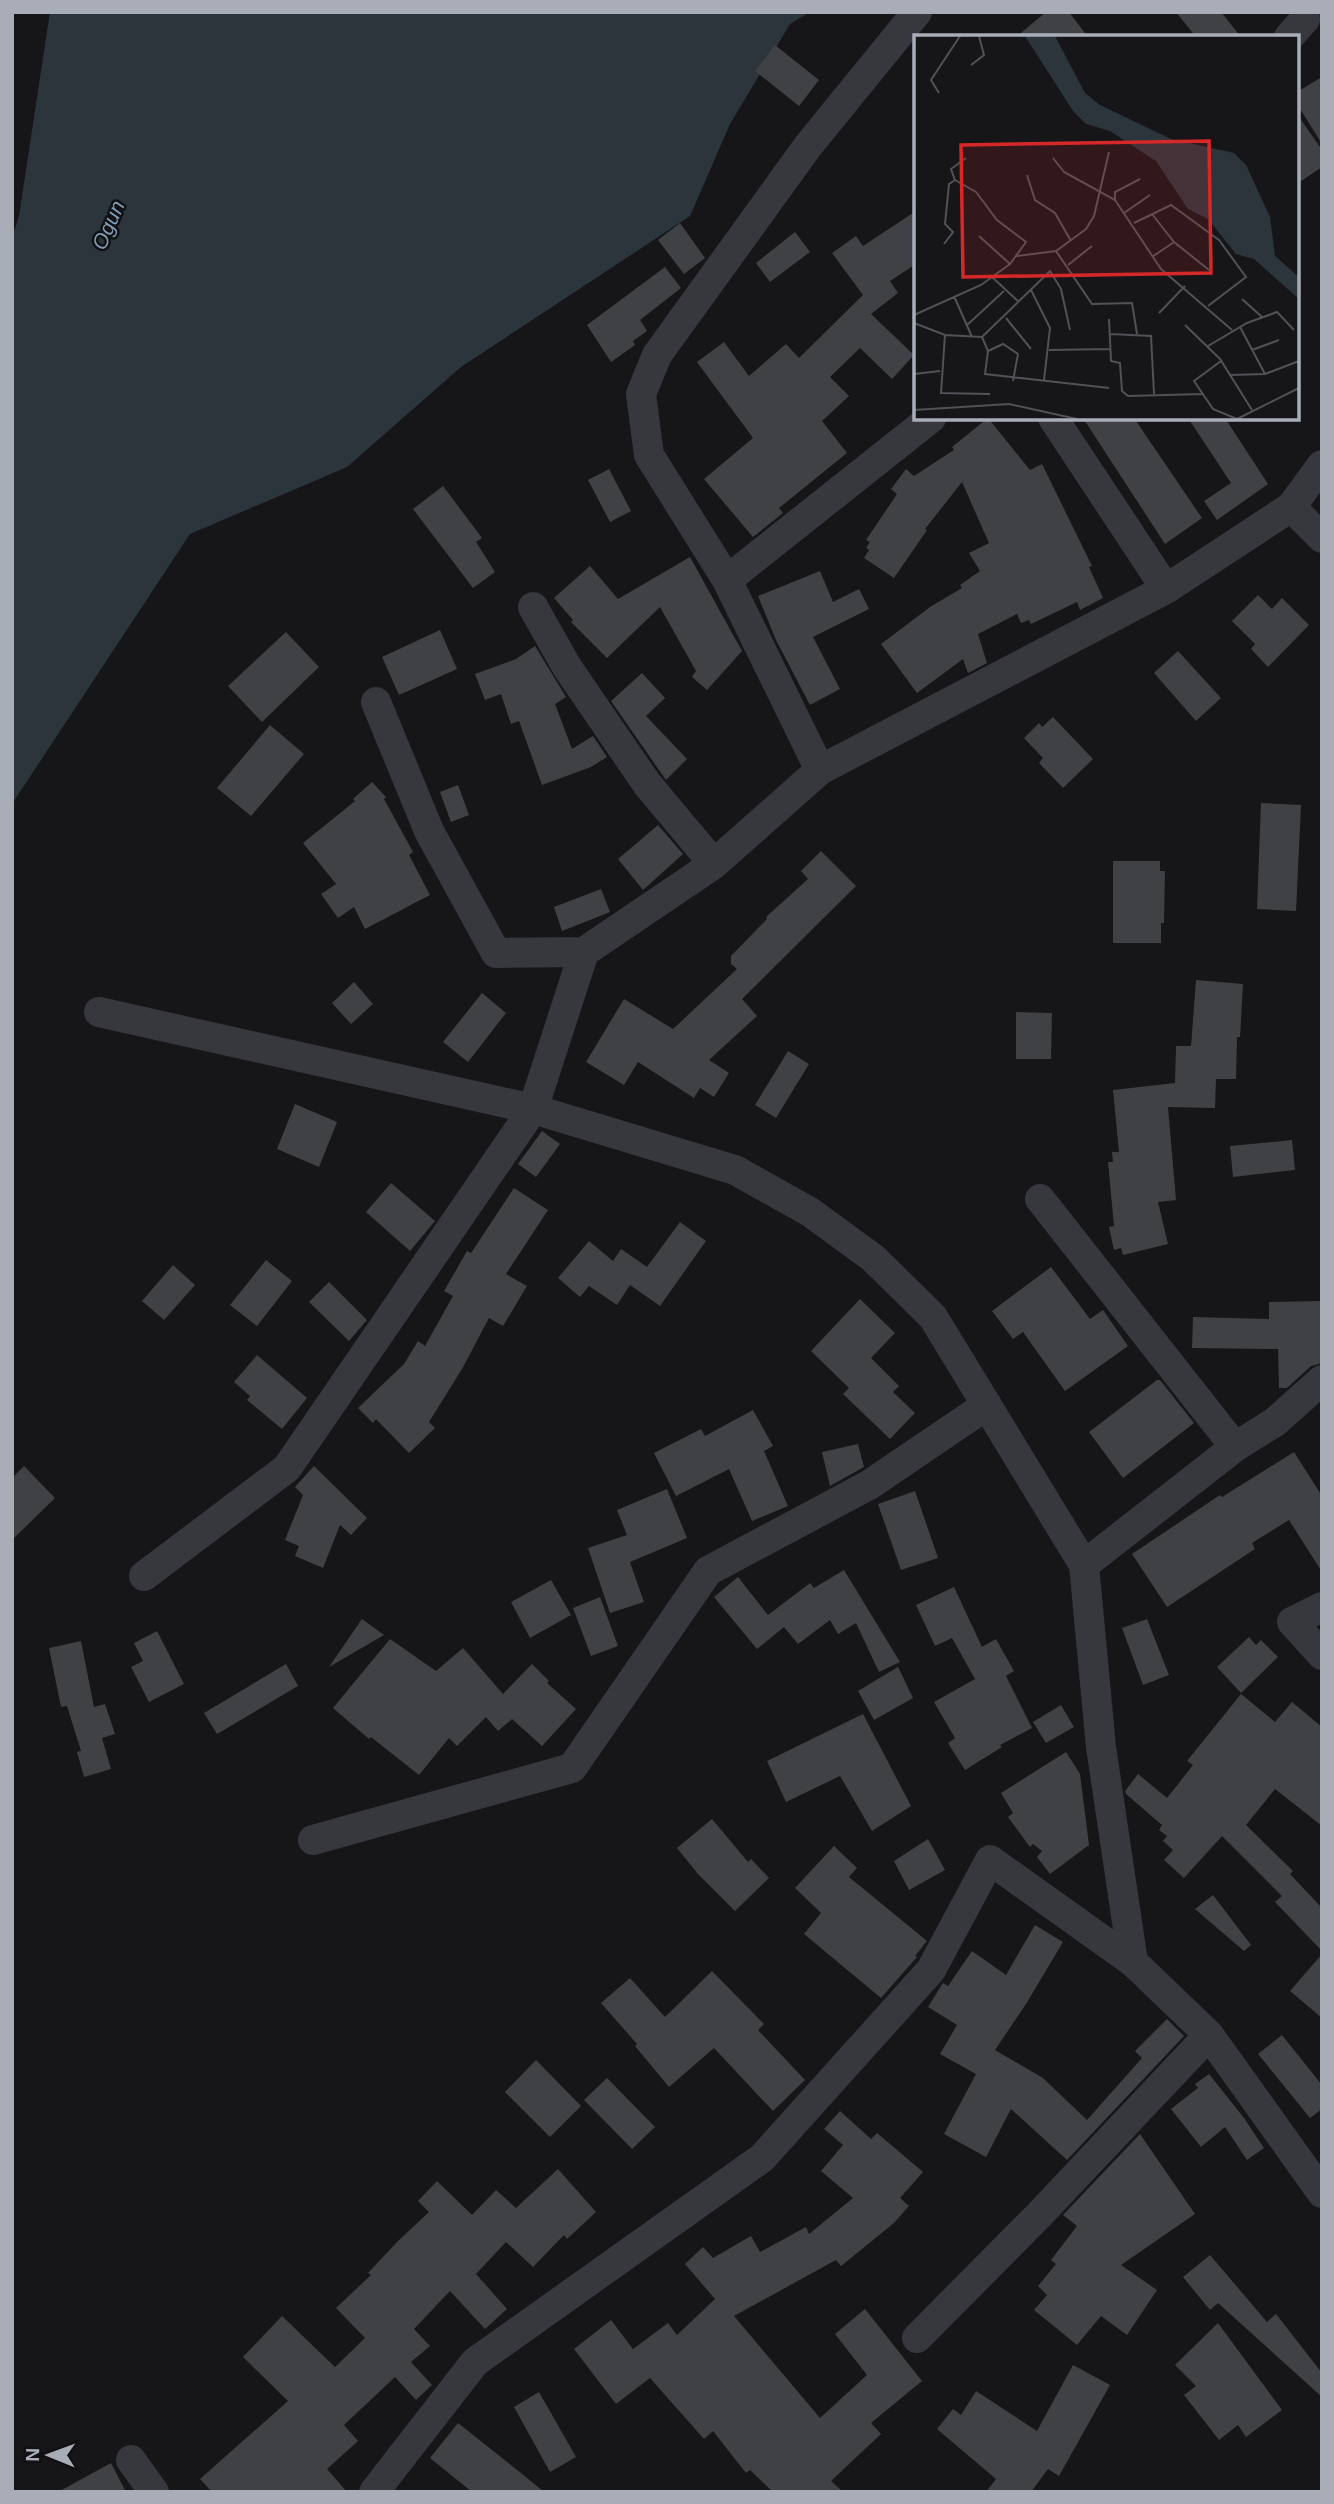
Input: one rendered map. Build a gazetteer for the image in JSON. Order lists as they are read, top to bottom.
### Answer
{
  "water": ["Ogun"],
  "north": "left"
}
